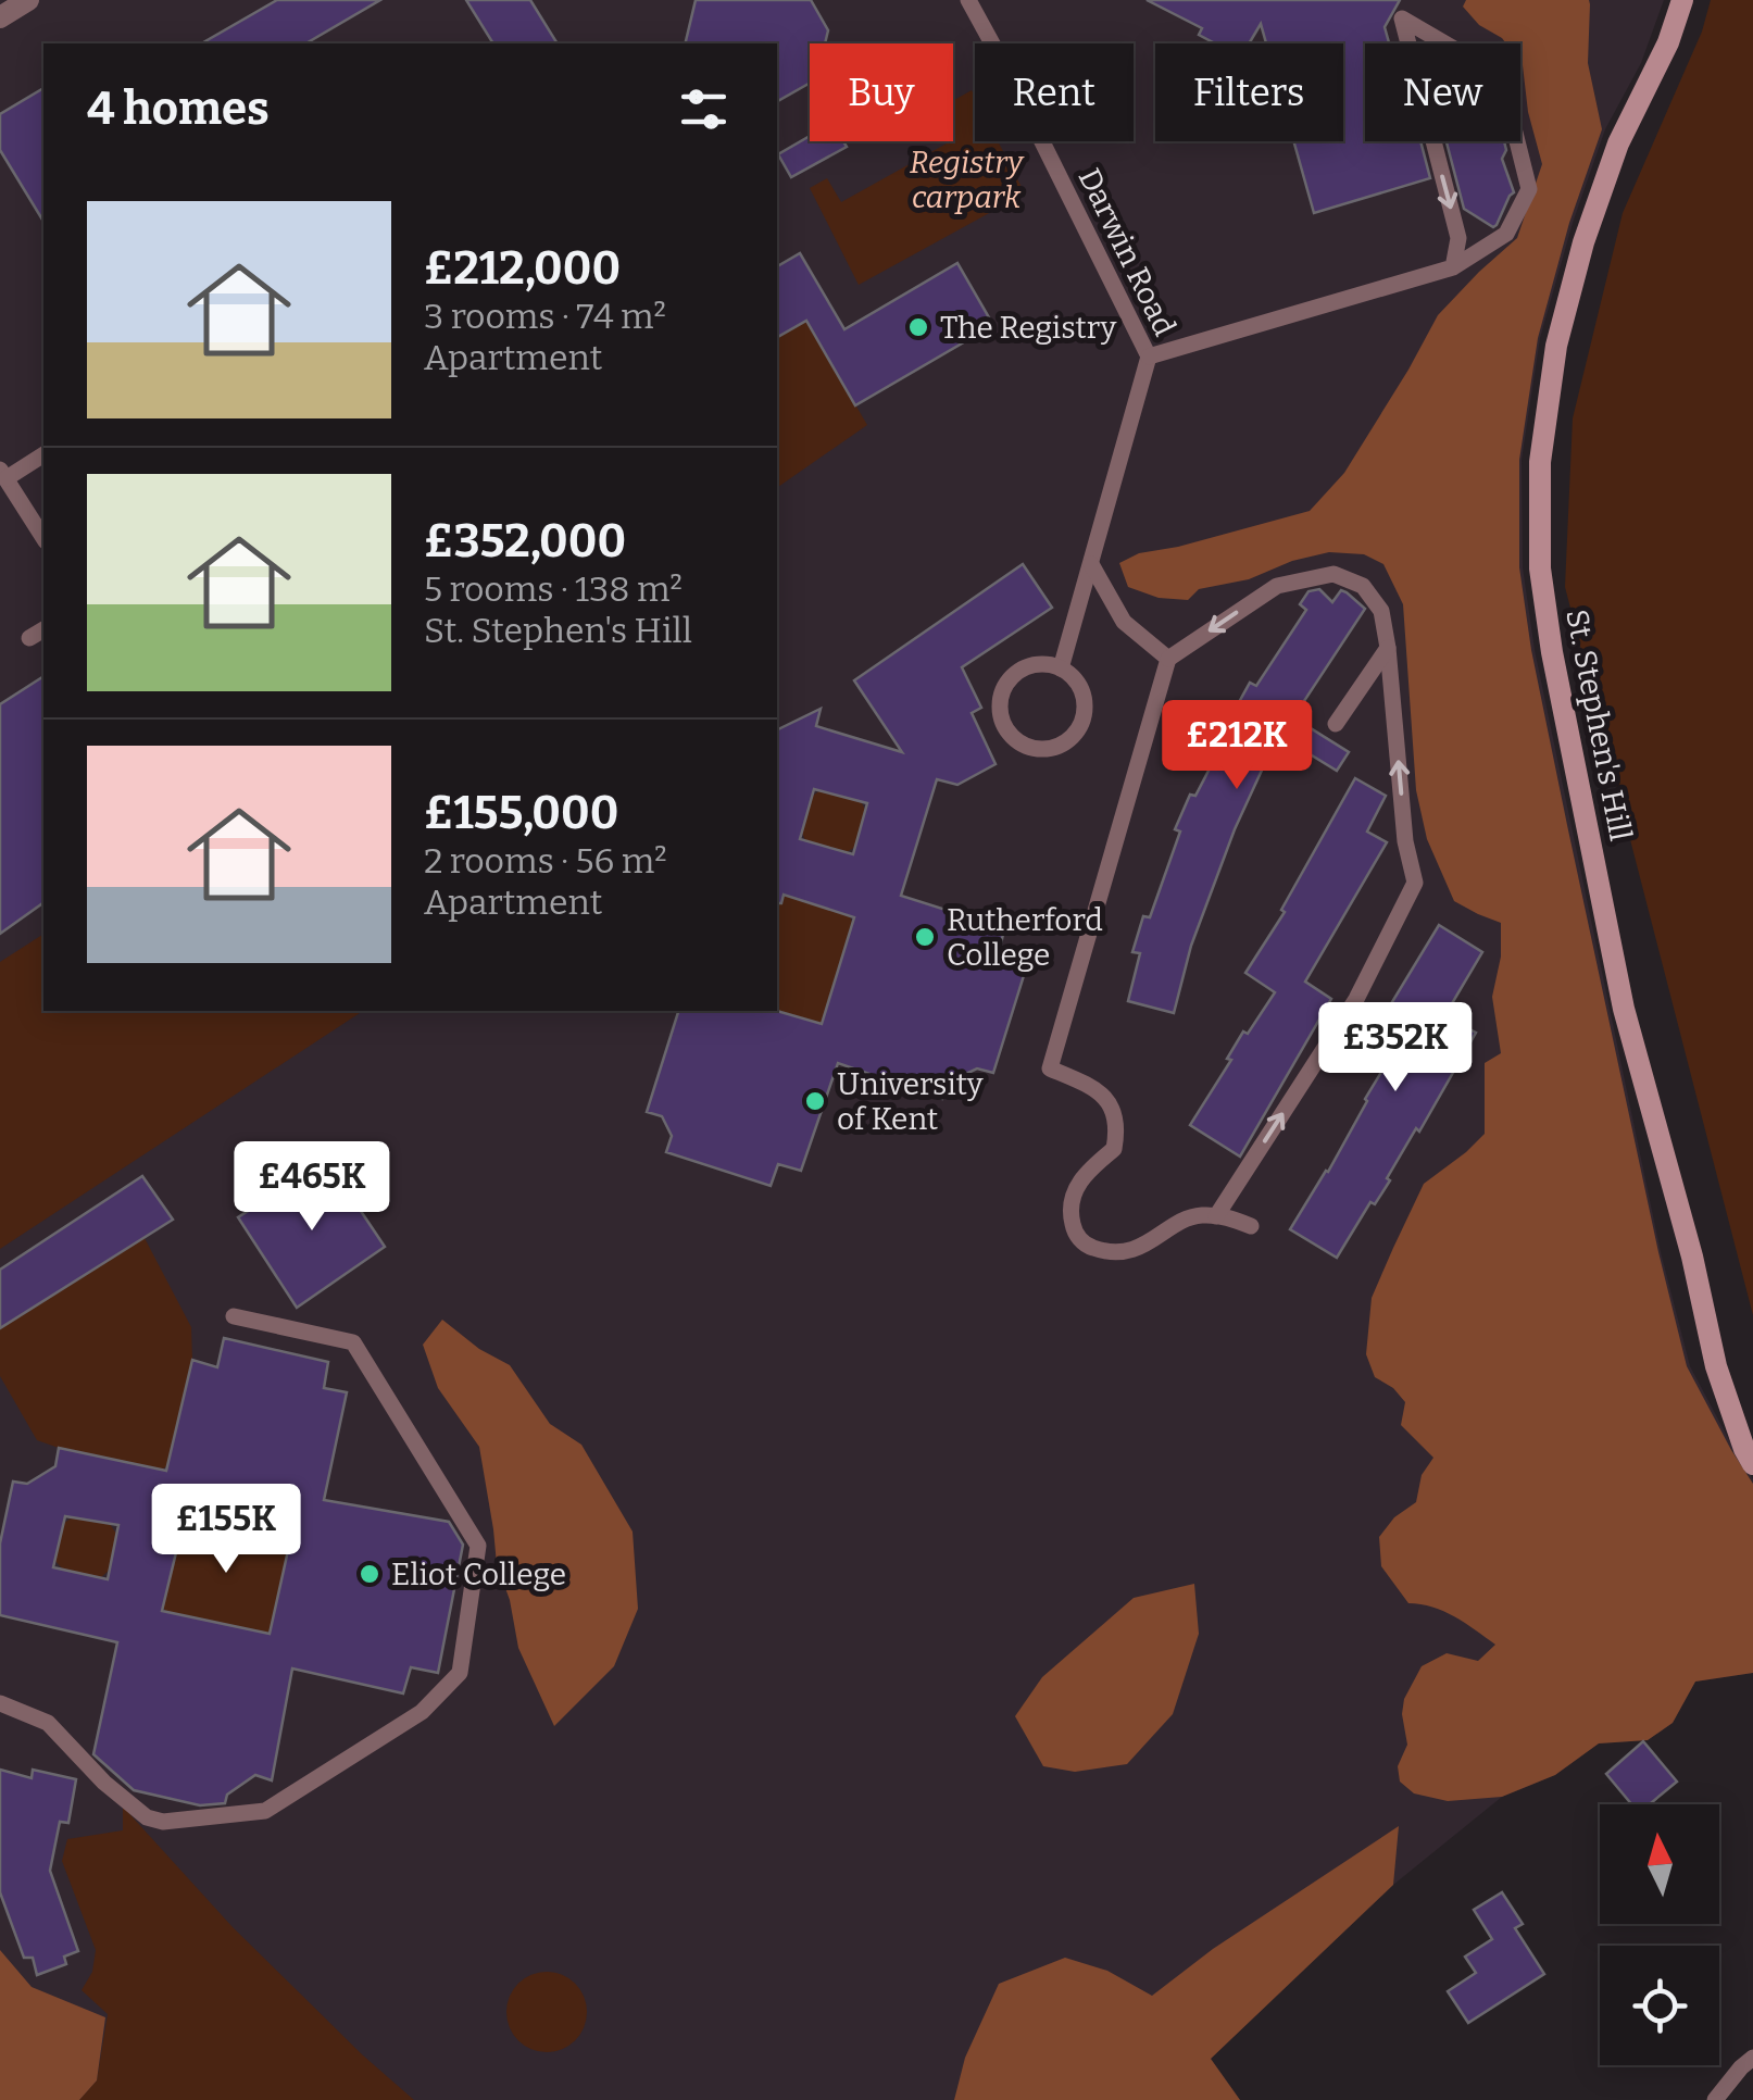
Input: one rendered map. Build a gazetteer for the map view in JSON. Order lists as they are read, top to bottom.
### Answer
{
  "streets": {
    "street": ["St. Stephen's Hill"],
    "lane": ["Darwin Road"]
  },
  "parks": ["Registry carpark"],
  "places": [
    "The Registry",
    "Rutherford College",
    "University of Kent",
    "Eliot College"
  ],
  "north": "top",
  "page": {
    "chip": [
      "Buy",
      "Rent",
      "Filters",
      "New"
    ],
    "heading": "4 homes",
    "list": [
      {
        "name": "£212,000",
        "note": "3 rooms · 74 m² · Apartment"
      },
      {
        "name": "£352,000",
        "note": "5 rooms · 138 m² · St. Stephen's Hill"
      },
      {
        "name": "£155,000",
        "note": "2 rooms · 56 m² · Apartment"
      }
    ],
    "price": [
      "£212K",
      "£352K",
      "£465K",
      "£155K"
    ]
  }
}
